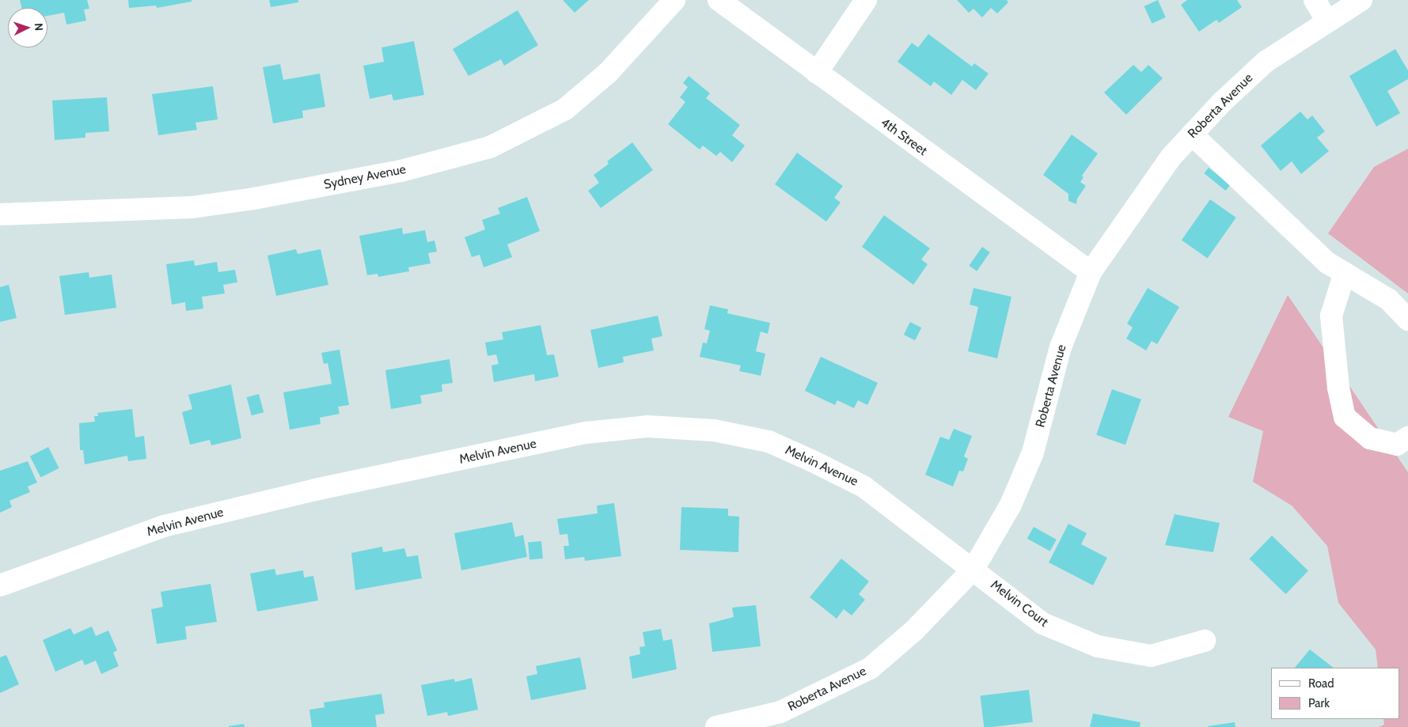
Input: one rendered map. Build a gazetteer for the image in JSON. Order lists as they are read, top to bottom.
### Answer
{
  "streets": {
    "street": [
      "Roberta Avenue",
      "4th Street",
      "Sydney Avenue",
      "Melvin Avenue",
      "Melvin Court"
    ]
  },
  "crossings": [
    ["Roberta Avenue", "4th Street"],
    ["Roberta Avenue", "Melvin Avenue"],
    ["Roberta Avenue", "Melvin Court"],
    ["Melvin Avenue", "Melvin Court"]
  ],
  "legend": ["Road", "Park"],
  "north": "right"
}
